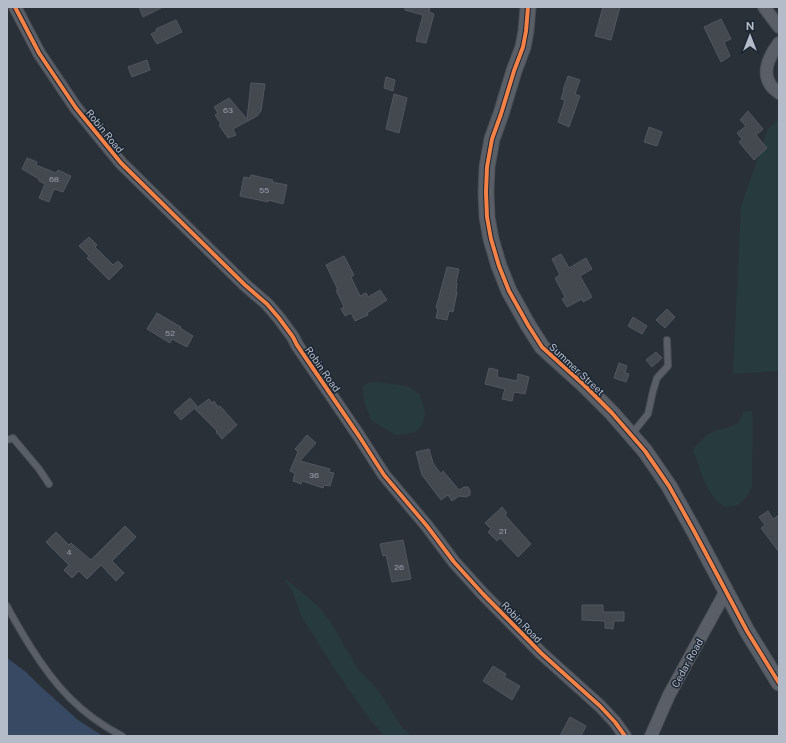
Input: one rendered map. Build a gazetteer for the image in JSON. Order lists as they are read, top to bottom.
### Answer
{
  "streets": {
    "street": ["Robin Road", "Summer Street", "Cedar Road"]
  },
  "crossings": [
    ["Summer Street", "Cedar Road"]
  ],
  "house_numbers": [
    "63",
    "68",
    "55",
    "52",
    "36",
    "21",
    "4",
    "26"
  ],
  "north": "top"
}
